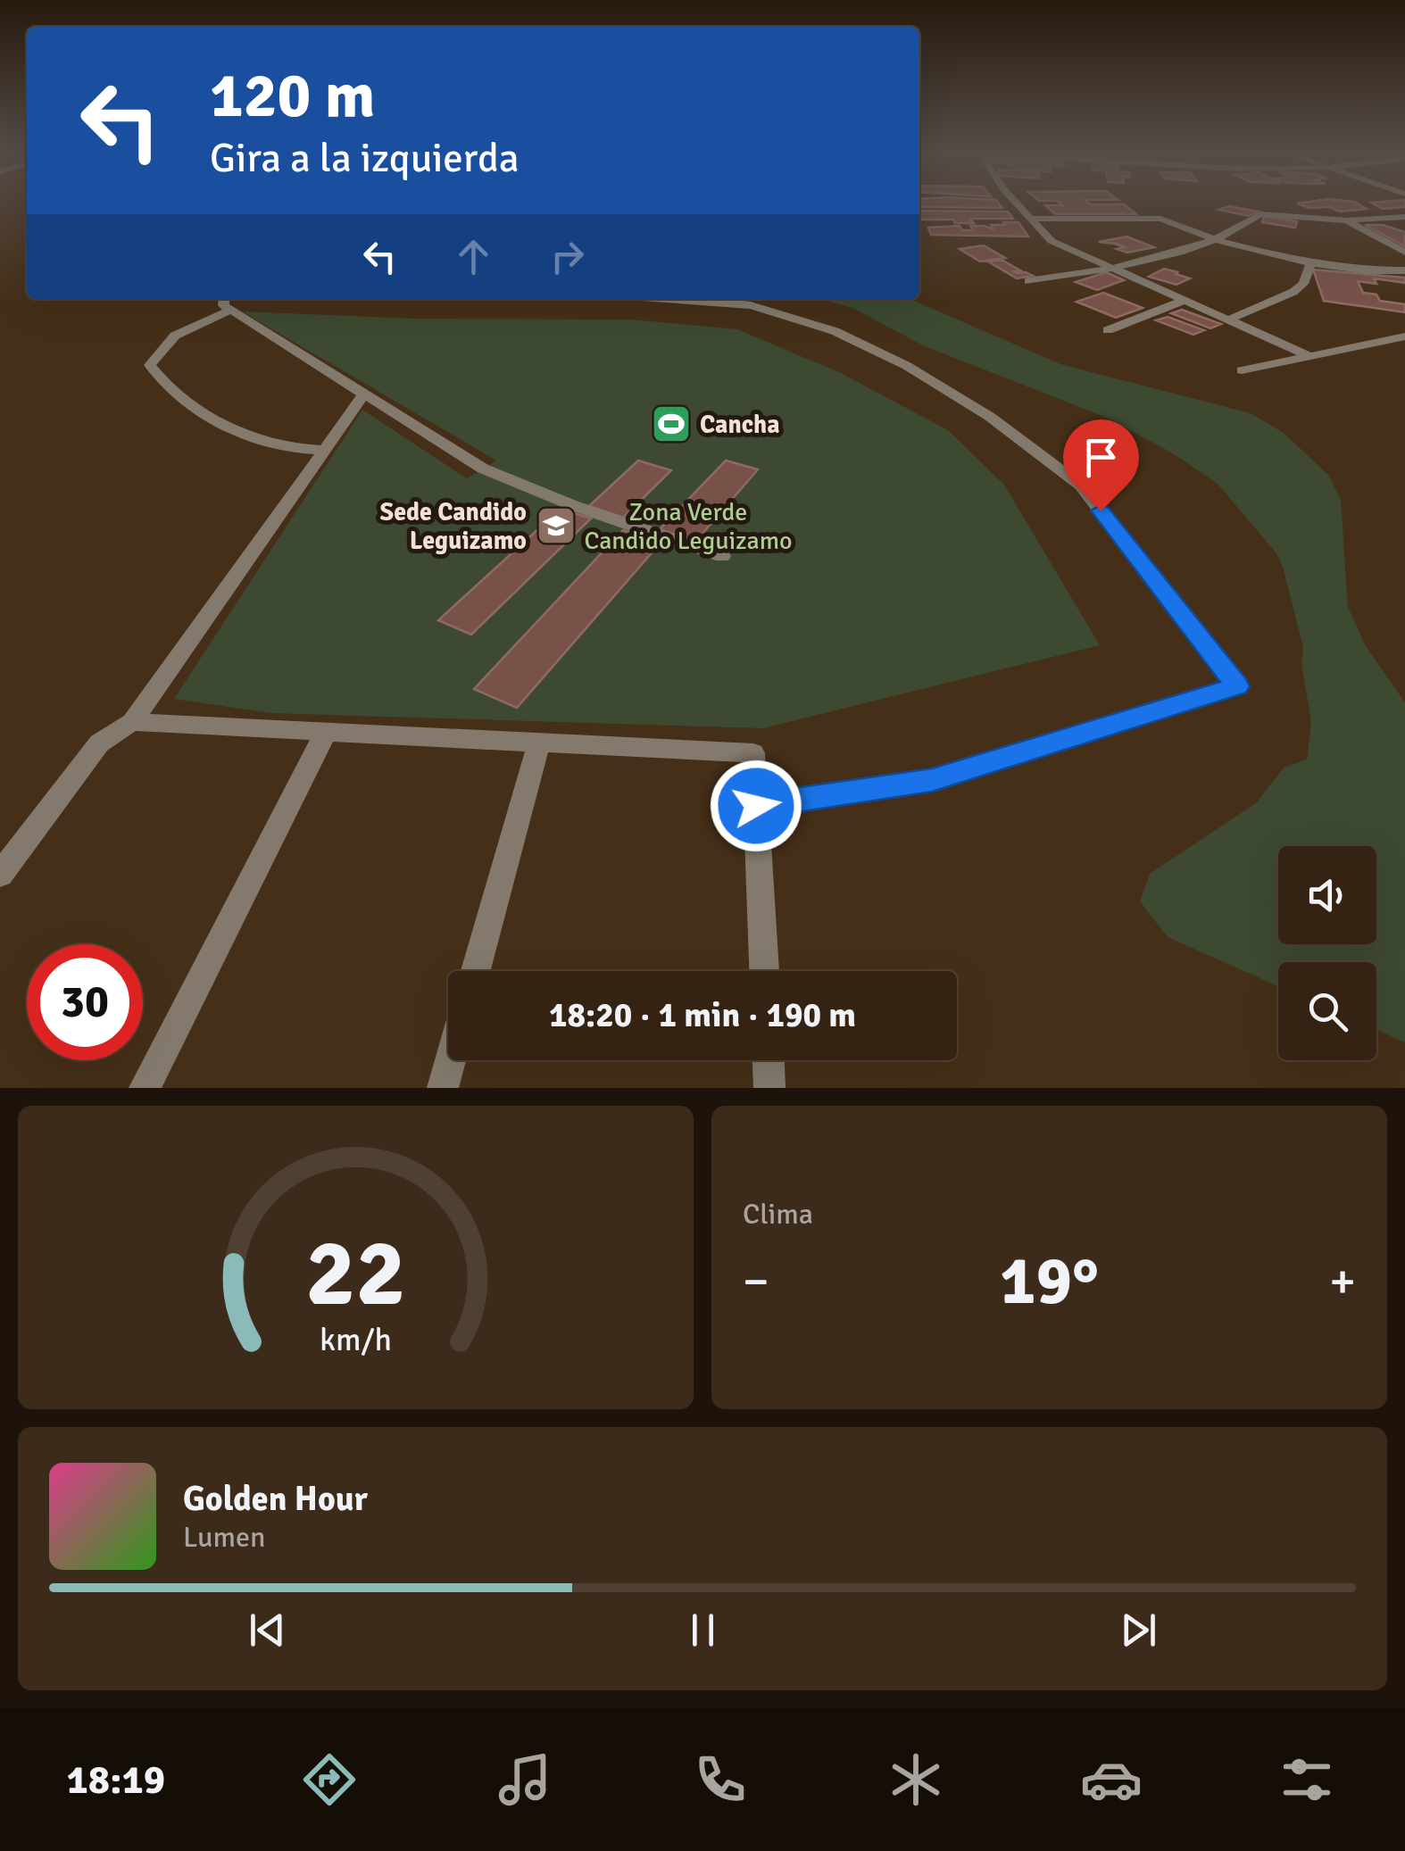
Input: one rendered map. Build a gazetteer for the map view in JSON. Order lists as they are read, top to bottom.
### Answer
{
  "parks": ["Zona Verde Candido Leguizamo"],
  "places": {
    "sports": ["Cancha"],
    "school or university": ["Sede Candido Leguizamo"]
  },
  "page": {
    "turn": ["120 m", "Gira a la izquierda"],
    "limit": "30",
    "trip": "18:20 · 1 min · 190 m",
    "tile": "Clima",
    "heat": ["−", "19°", "+"],
    "song": ["Golden Hour", "Lumen"],
    "tabs": "18:19",
    "gauge": ["22", "km/h"]
  }
}
